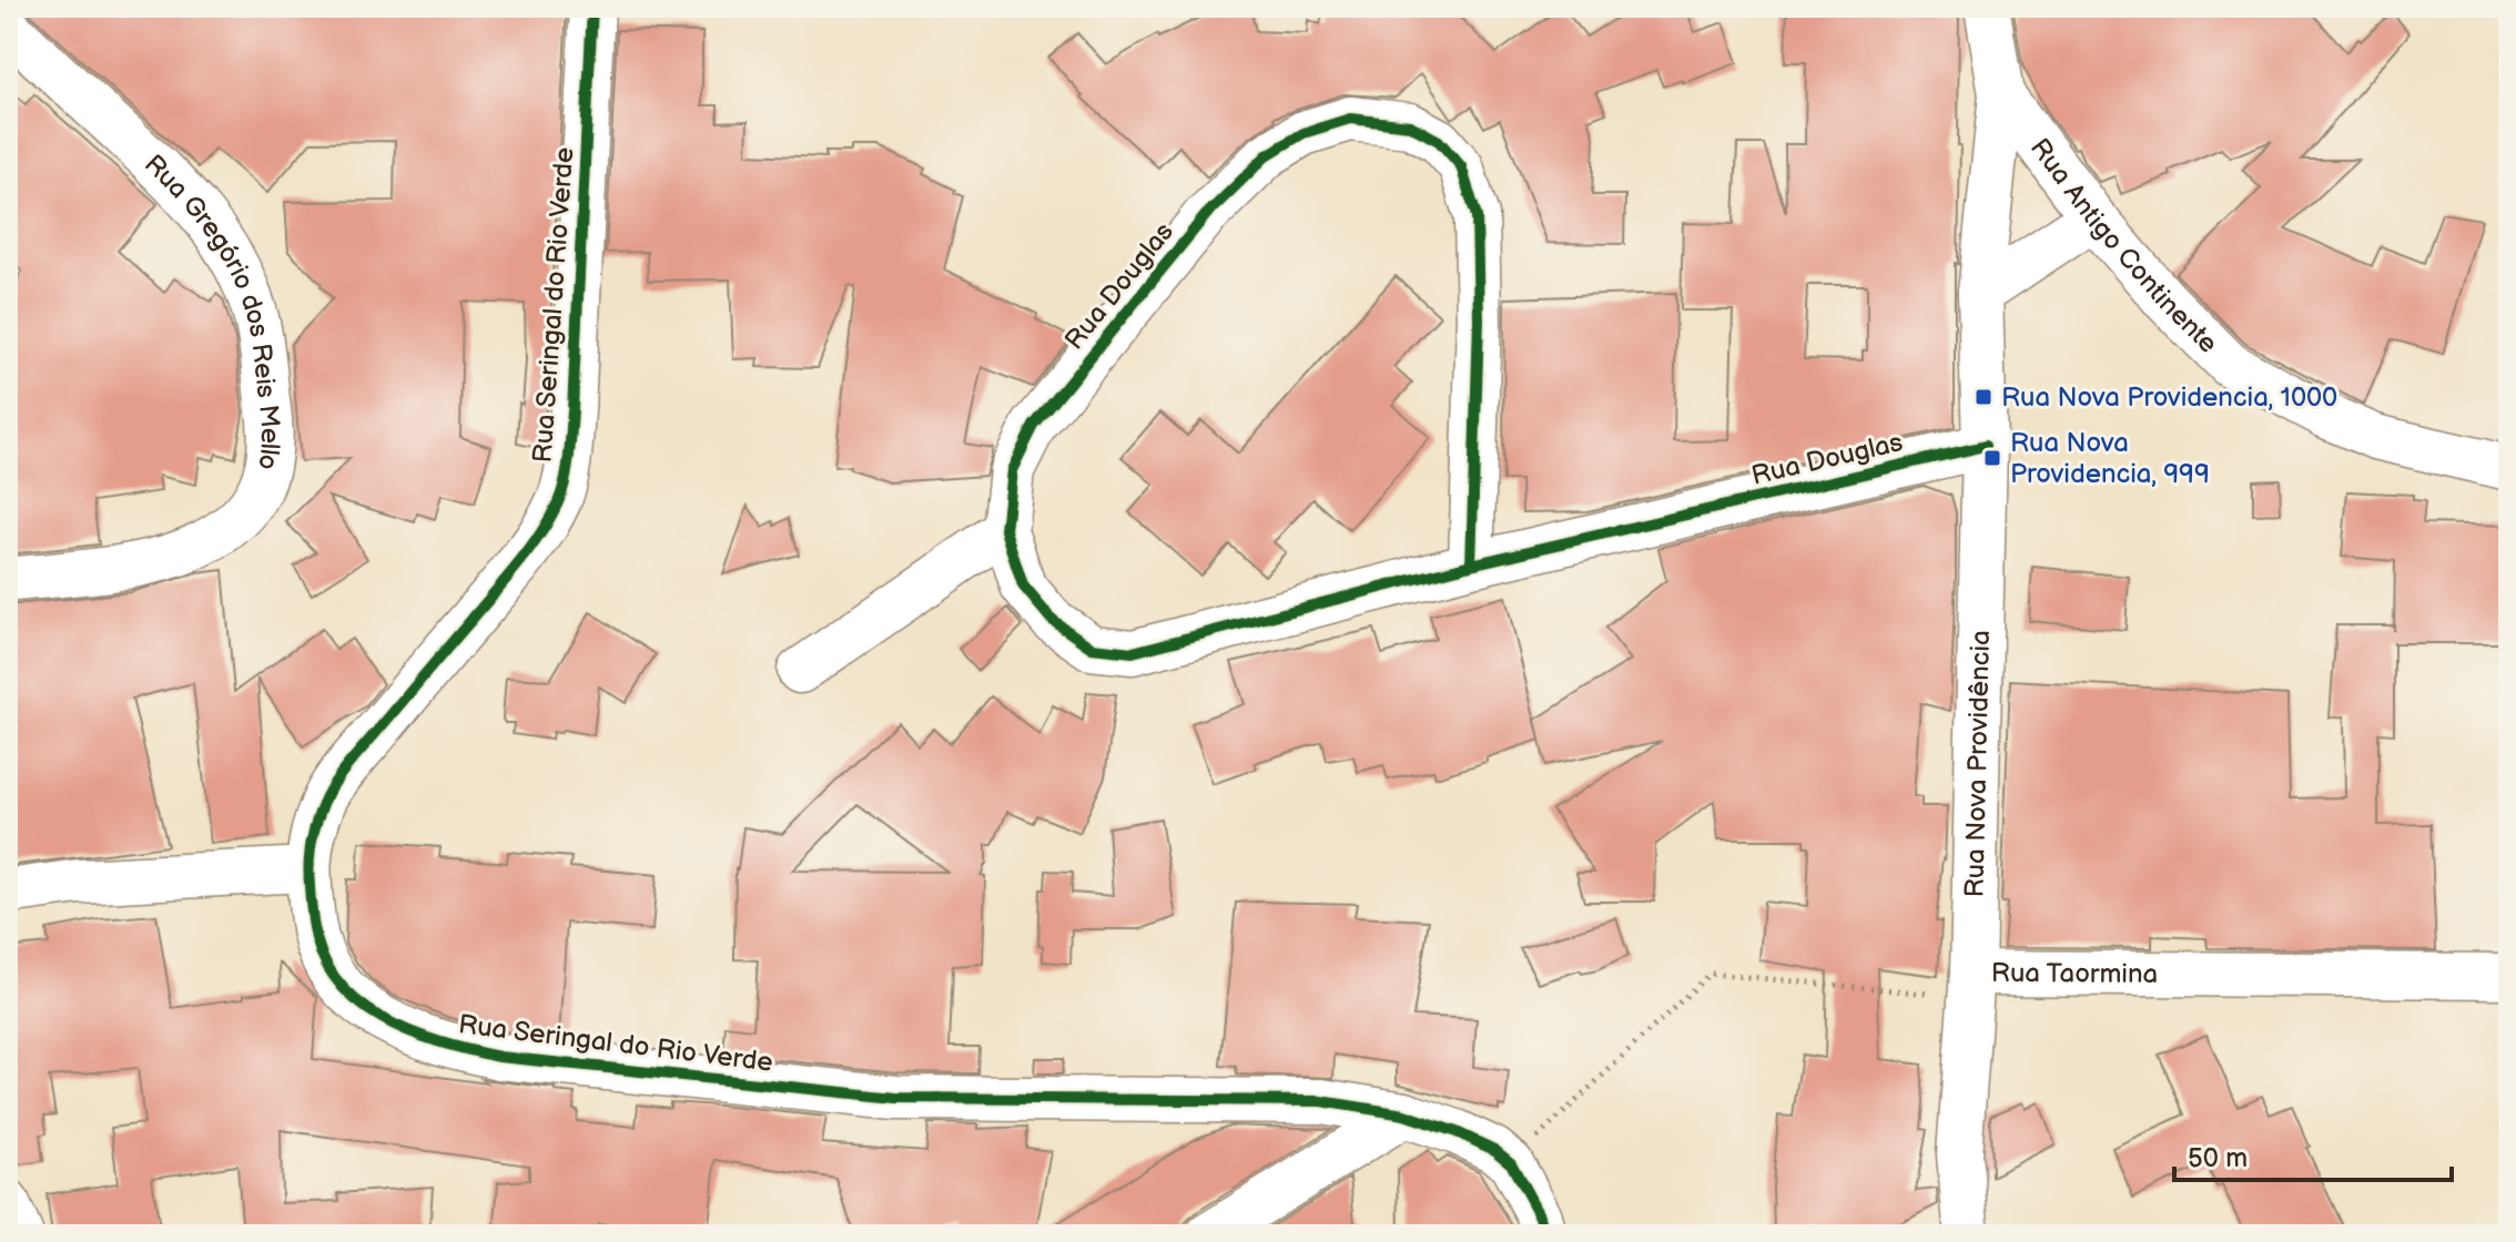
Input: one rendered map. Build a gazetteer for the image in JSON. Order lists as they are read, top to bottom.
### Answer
{
  "streets": {
    "street": [
      "Rua Antigo Continente",
      "Rua Douglas",
      "Rua Seringal do Rio Verde",
      "Rua Gregório dos Reis Mello",
      "Rua Nova Providência",
      "Rua Taormina"
    ]
  },
  "crossings": [
    ["Rua Antigo Continente", "Rua Nova Providência"],
    ["Rua Douglas", "Rua Nova Providência"],
    ["Rua Seringal do Rio Verde", "Rua Taormina"],
    ["Rua Nova Providência", "Rua Taormina"]
  ],
  "places": {
    "transit": ["Rua Nova Providencia, 1000", "Rua Nova Providencia, 999"]
  },
  "scale_bar": "50 m"
}
